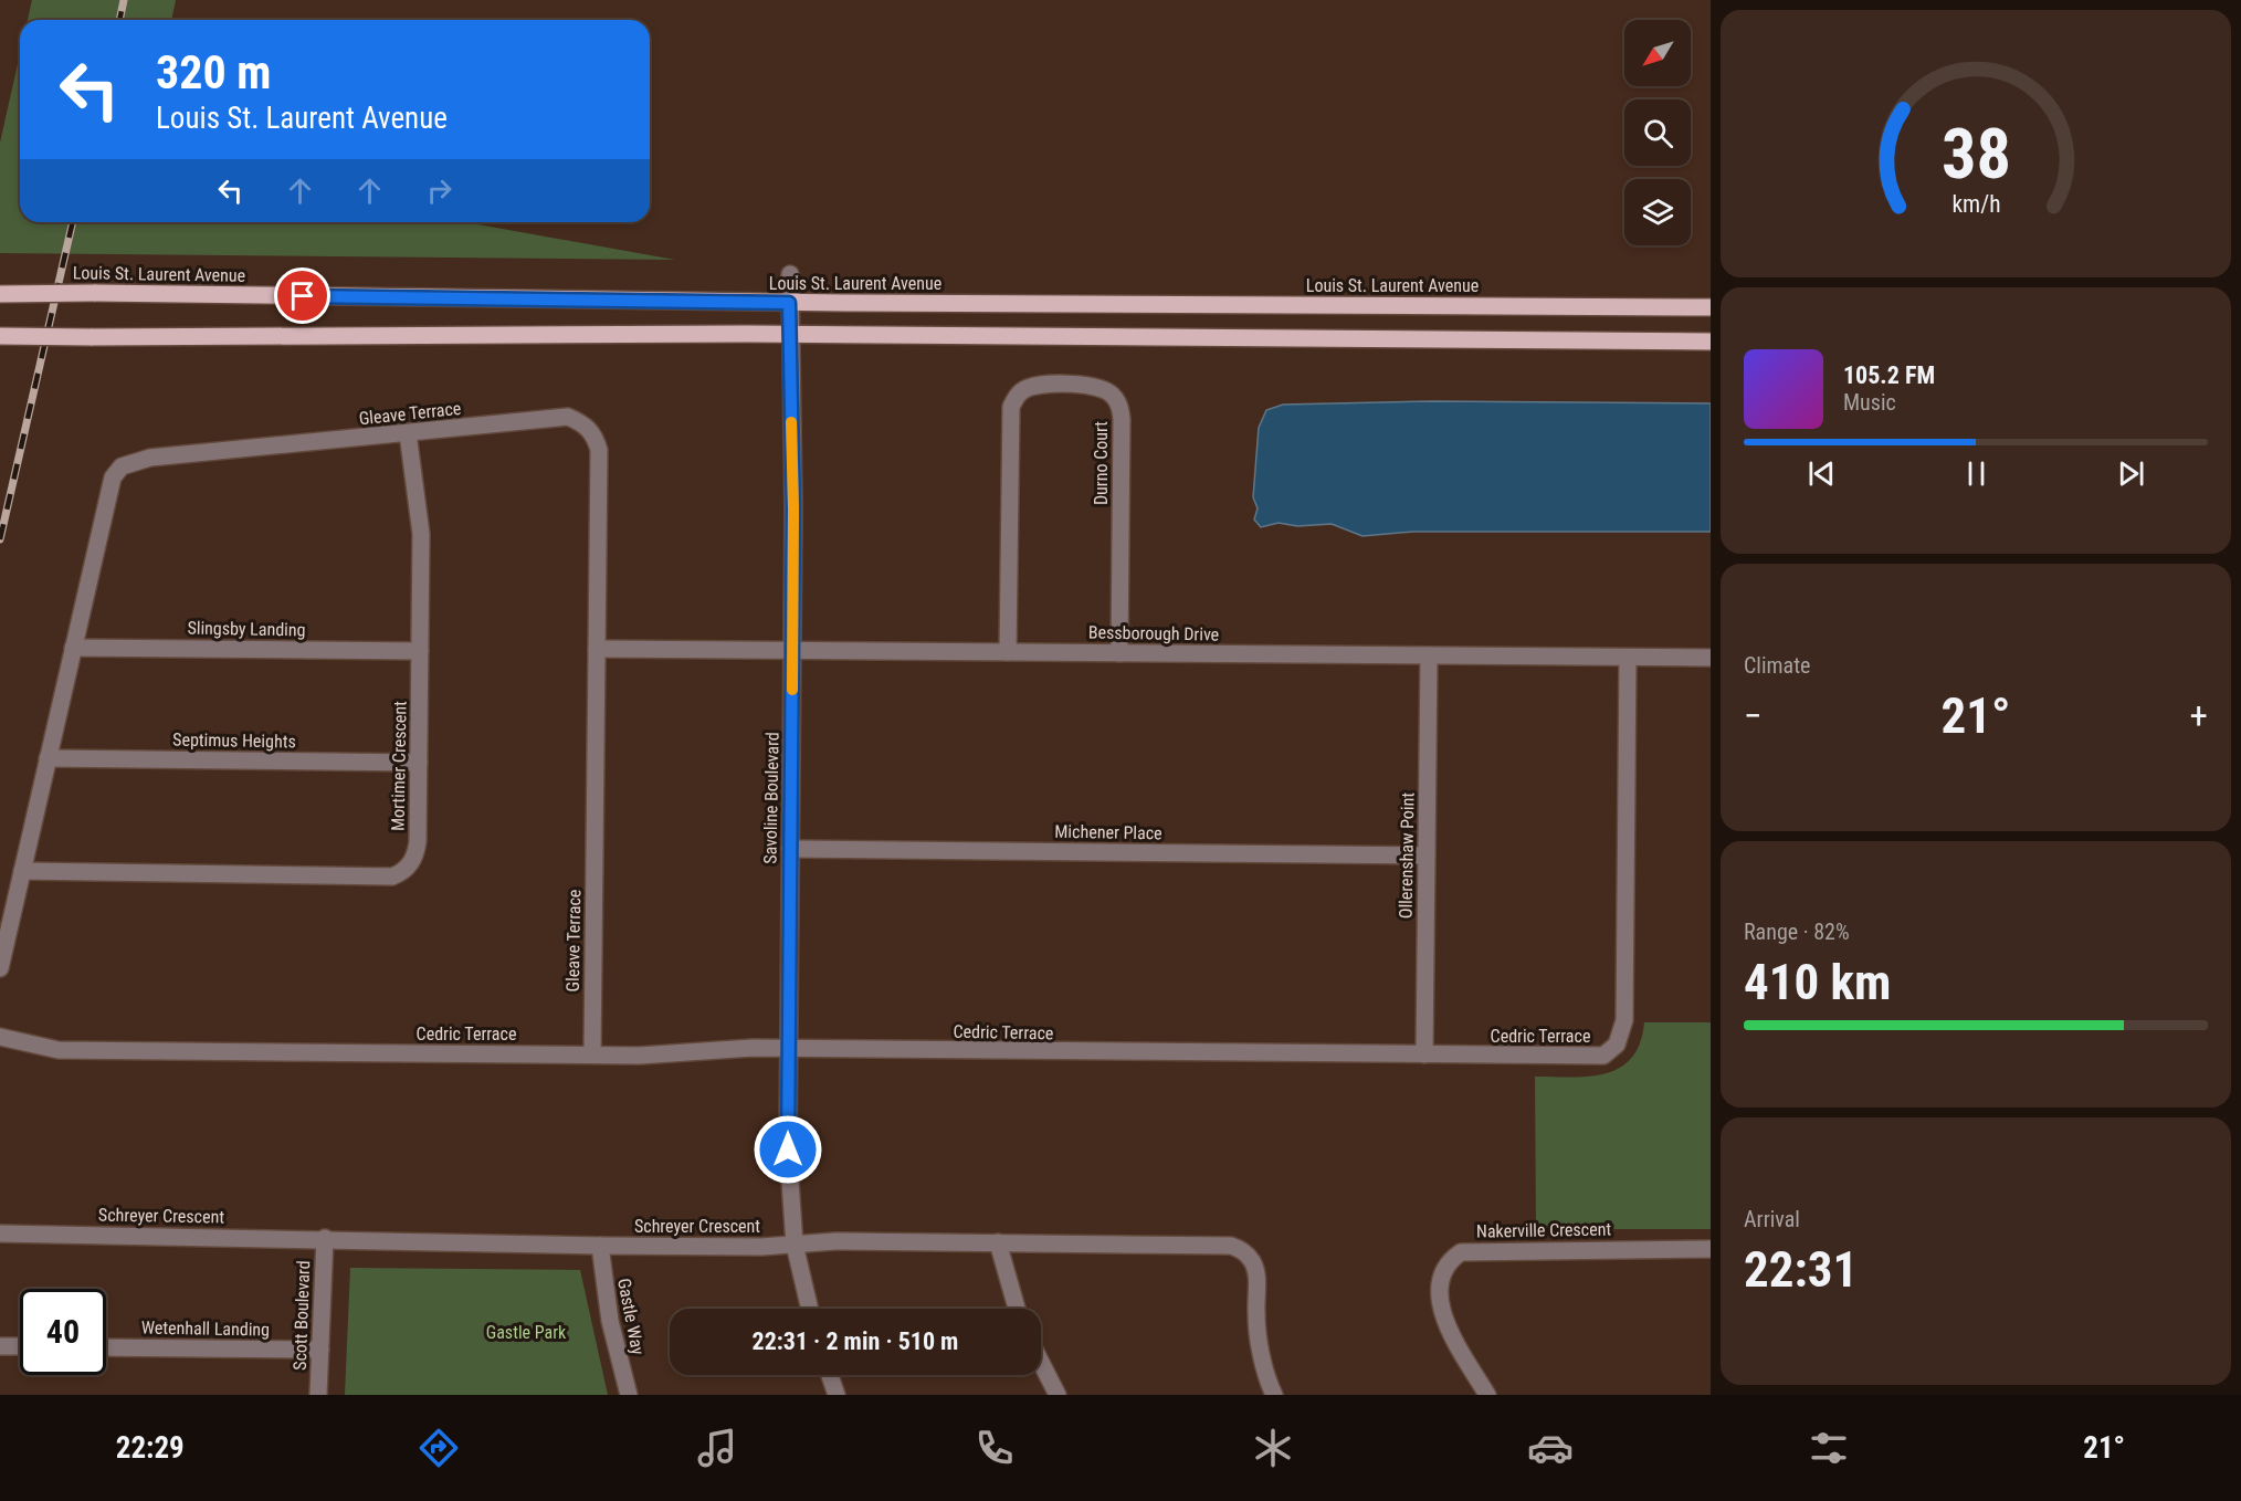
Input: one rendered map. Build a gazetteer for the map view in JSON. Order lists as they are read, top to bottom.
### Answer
{
  "streets": {
    "main road": ["Louis St. Laurent Avenue"],
    "street": [
      "Gleave Terrace",
      "Durno Court",
      "Slingsby Landing",
      "Bessborough Drive",
      "Septimus Heights",
      "Mortimer Crescent",
      "Savoline Boulevard",
      "Michener Place",
      "Ollerenshaw Point",
      "Cedric Terrace",
      "Schreyer Crescent",
      "Nakerville Crescent",
      "Scott Boulevard",
      "Gastle Way",
      "Wetenhall Landing"
    ]
  },
  "crossings": [
    ["Louis St. Laurent Avenue", "Savoline Boulevard"],
    ["Gleave Terrace", "Slingsby Landing"],
    ["Gleave Terrace", "Bessborough Drive"],
    ["Gleave Terrace", "Septimus Heights"],
    ["Gleave Terrace", "Mortimer Crescent"],
    ["Gleave Terrace", "Cedric Terrace"],
    ["Durno Court", "Bessborough Drive"],
    ["Slingsby Landing", "Mortimer Crescent"],
    ["Bessborough Drive", "Savoline Boulevard"],
    ["Bessborough Drive", "Ollerenshaw Point"],
    ["Bessborough Drive", "Cedric Terrace"],
    ["Septimus Heights", "Mortimer Crescent"],
    ["Savoline Boulevard", "Michener Place"],
    ["Savoline Boulevard", "Cedric Terrace"],
    ["Savoline Boulevard", "Schreyer Crescent"],
    ["Michener Place", "Ollerenshaw Point"],
    ["Ollerenshaw Point", "Cedric Terrace"],
    ["Schreyer Crescent", "Scott Boulevard"],
    ["Schreyer Crescent", "Gastle Way"],
    ["Scott Boulevard", "Wetenhall Landing"]
  ],
  "parks": ["Gastle Park"],
  "north": "bottom left",
  "page": {
    "turn": ["320 m", "Louis St. Laurent Avenue"],
    "song": ["105.2 FM", "Music"],
    "tile": [
      "Climate",
      ["Range · 82%", "410 km"],
      ["Arrival", "22:31"]
    ],
    "heat": ["−", "21°", "+"],
    "limit": "40",
    "trip": "22:31 · 2 min · 510 m",
    "tabs": ["22:29", "21°"],
    "gauge": ["38", "km/h"]
  }
}
